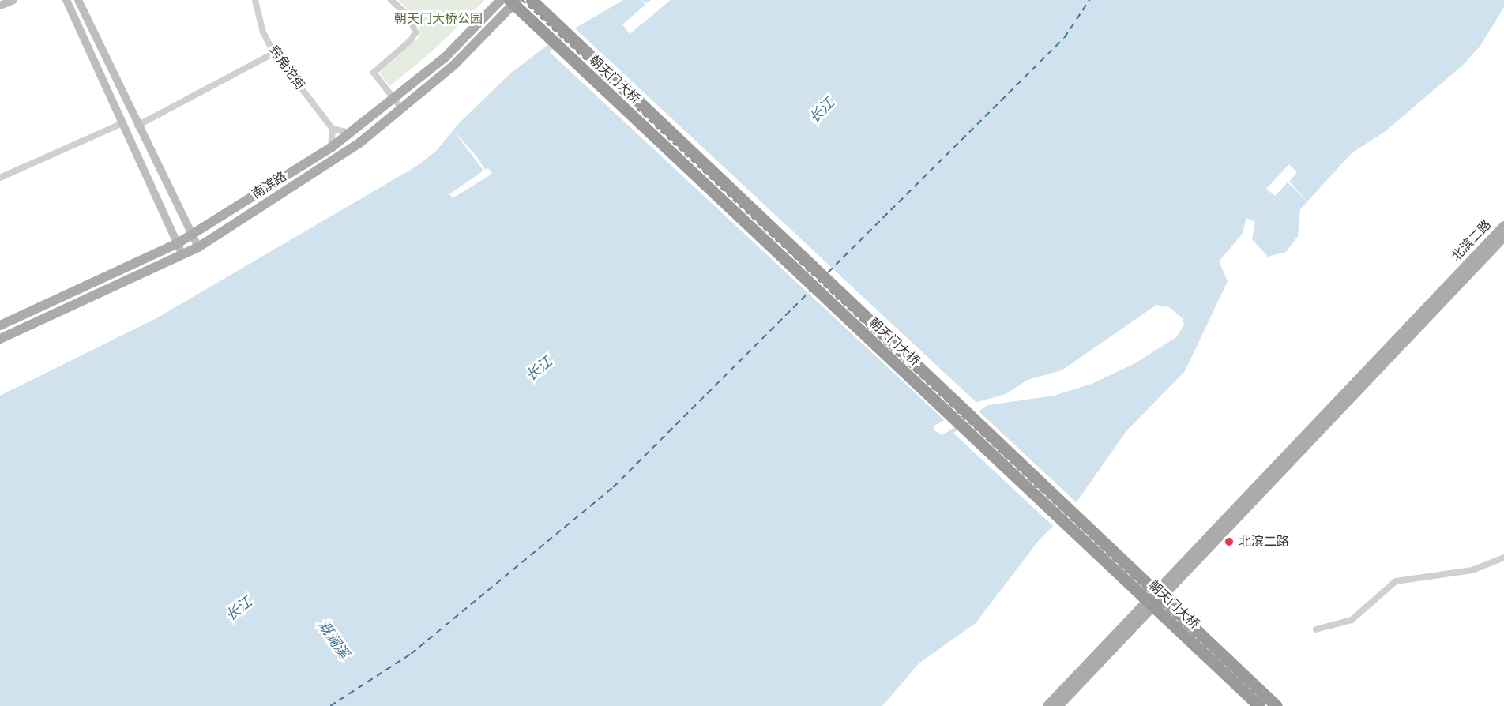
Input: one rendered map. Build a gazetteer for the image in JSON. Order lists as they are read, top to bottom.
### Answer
{
  "streets": {
    "highway": ["朝天门大桥"],
    "main road": ["南滨路", "北滨二路"],
    "street": ["窍角沱街"]
  },
  "water": ["长江", "溉澜溪"],
  "parks": ["朝天门大桥公园"],
  "places": ["北滨二路"]
}
